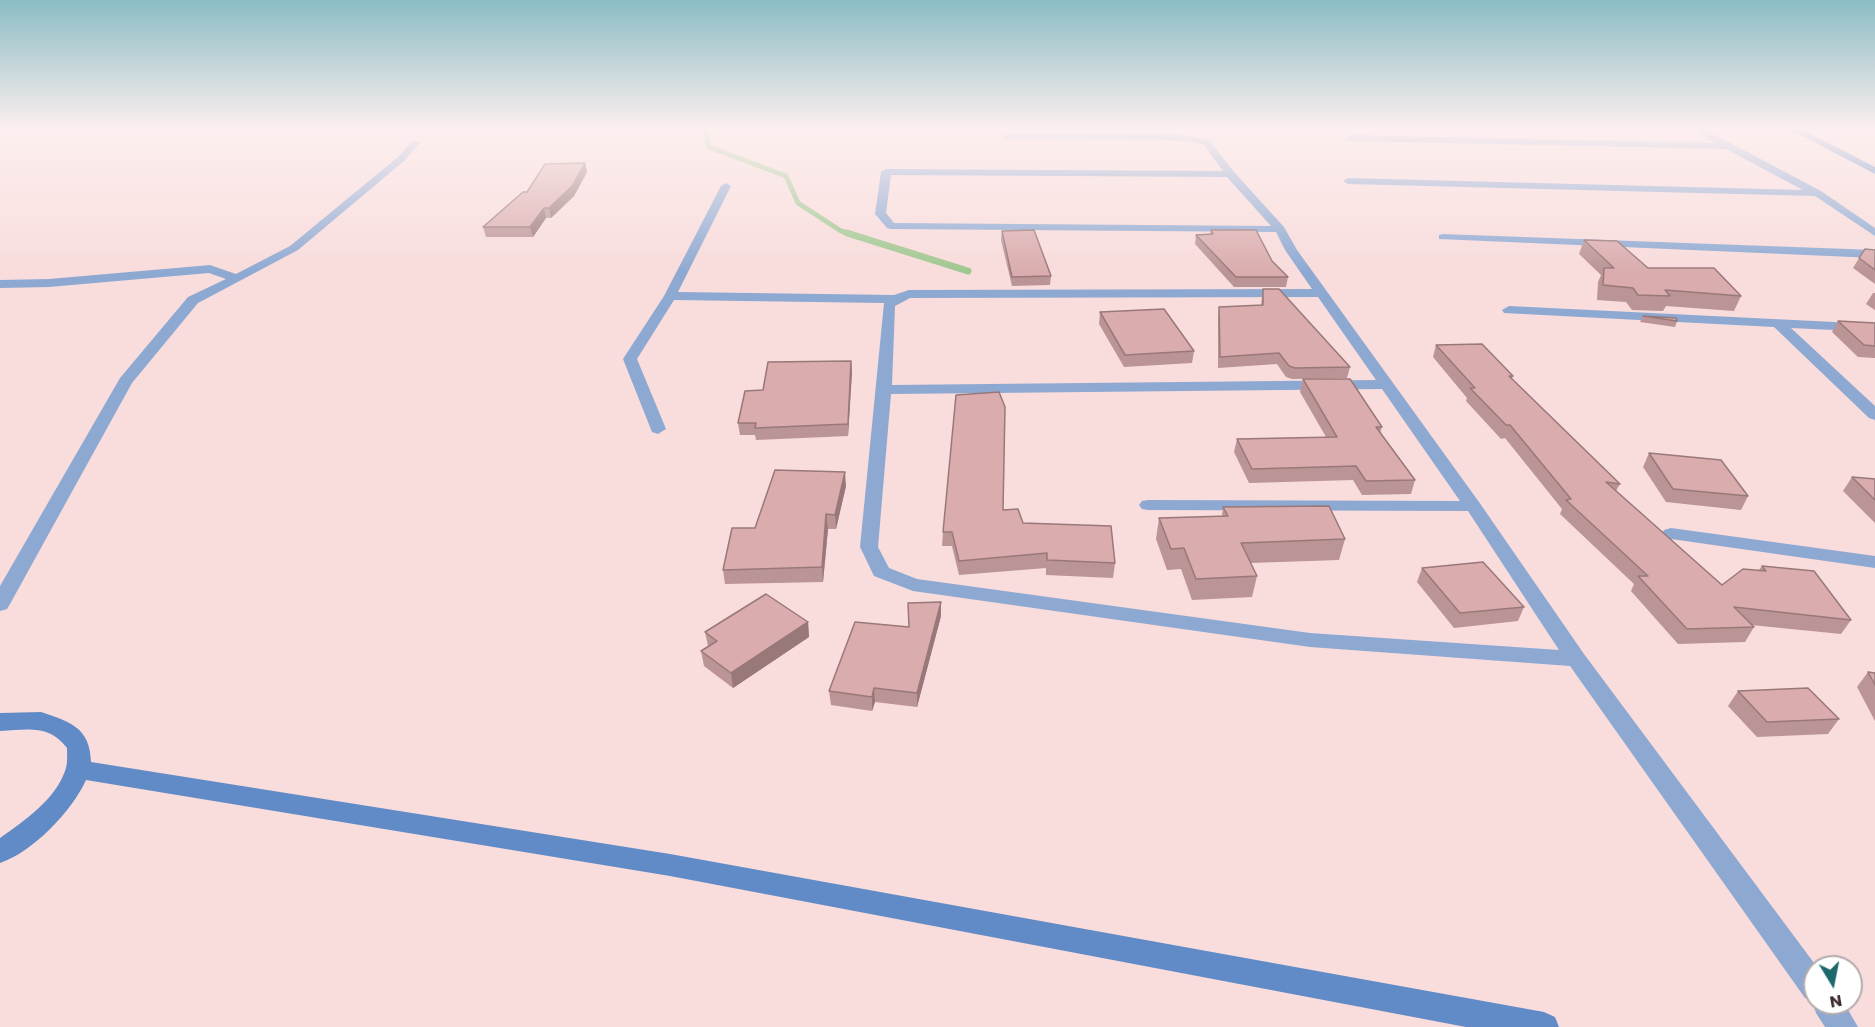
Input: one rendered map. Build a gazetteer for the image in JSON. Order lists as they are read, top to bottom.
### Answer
{
  "north": "bottom"
}
